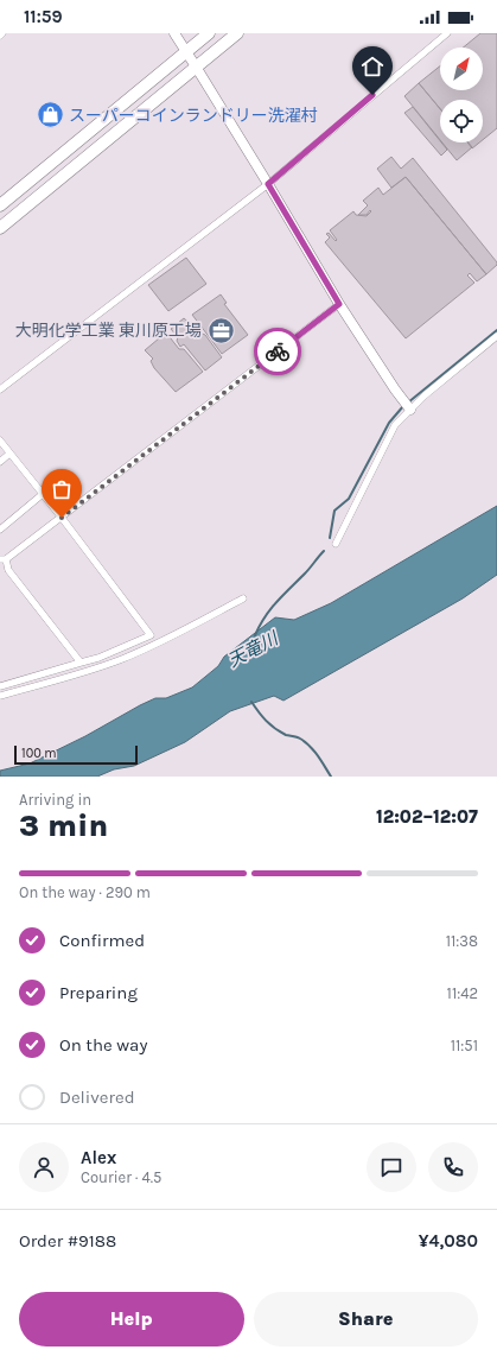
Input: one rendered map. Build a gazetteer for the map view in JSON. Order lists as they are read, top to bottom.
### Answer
{
  "water": ["天竜川"],
  "places": {
    "shop": ["スーパーコインランドリー洗濯村"],
    "office": ["大明化学工業 東川原工場"]
  },
  "scale_bar": "100 m",
  "north": "top right",
  "page": {
    "status": "11:59",
    "scale": "100 m",
    "heading": ["3 min", "Arriving in", "12:02–12:07"],
    "panel": [
      "Alex",
      "Courier · 4.5",
      "Order #9188",
      "¥4,080"
    ],
    "bar": "On the way · 290 m",
    "list": [
      ["Confirmed", "11:38"],
      ["Preparing", "11:42"],
      ["On the way", "11:51"],
      "Delivered"
    ],
    "buttons": ["Help", "Share"]
  }
}
